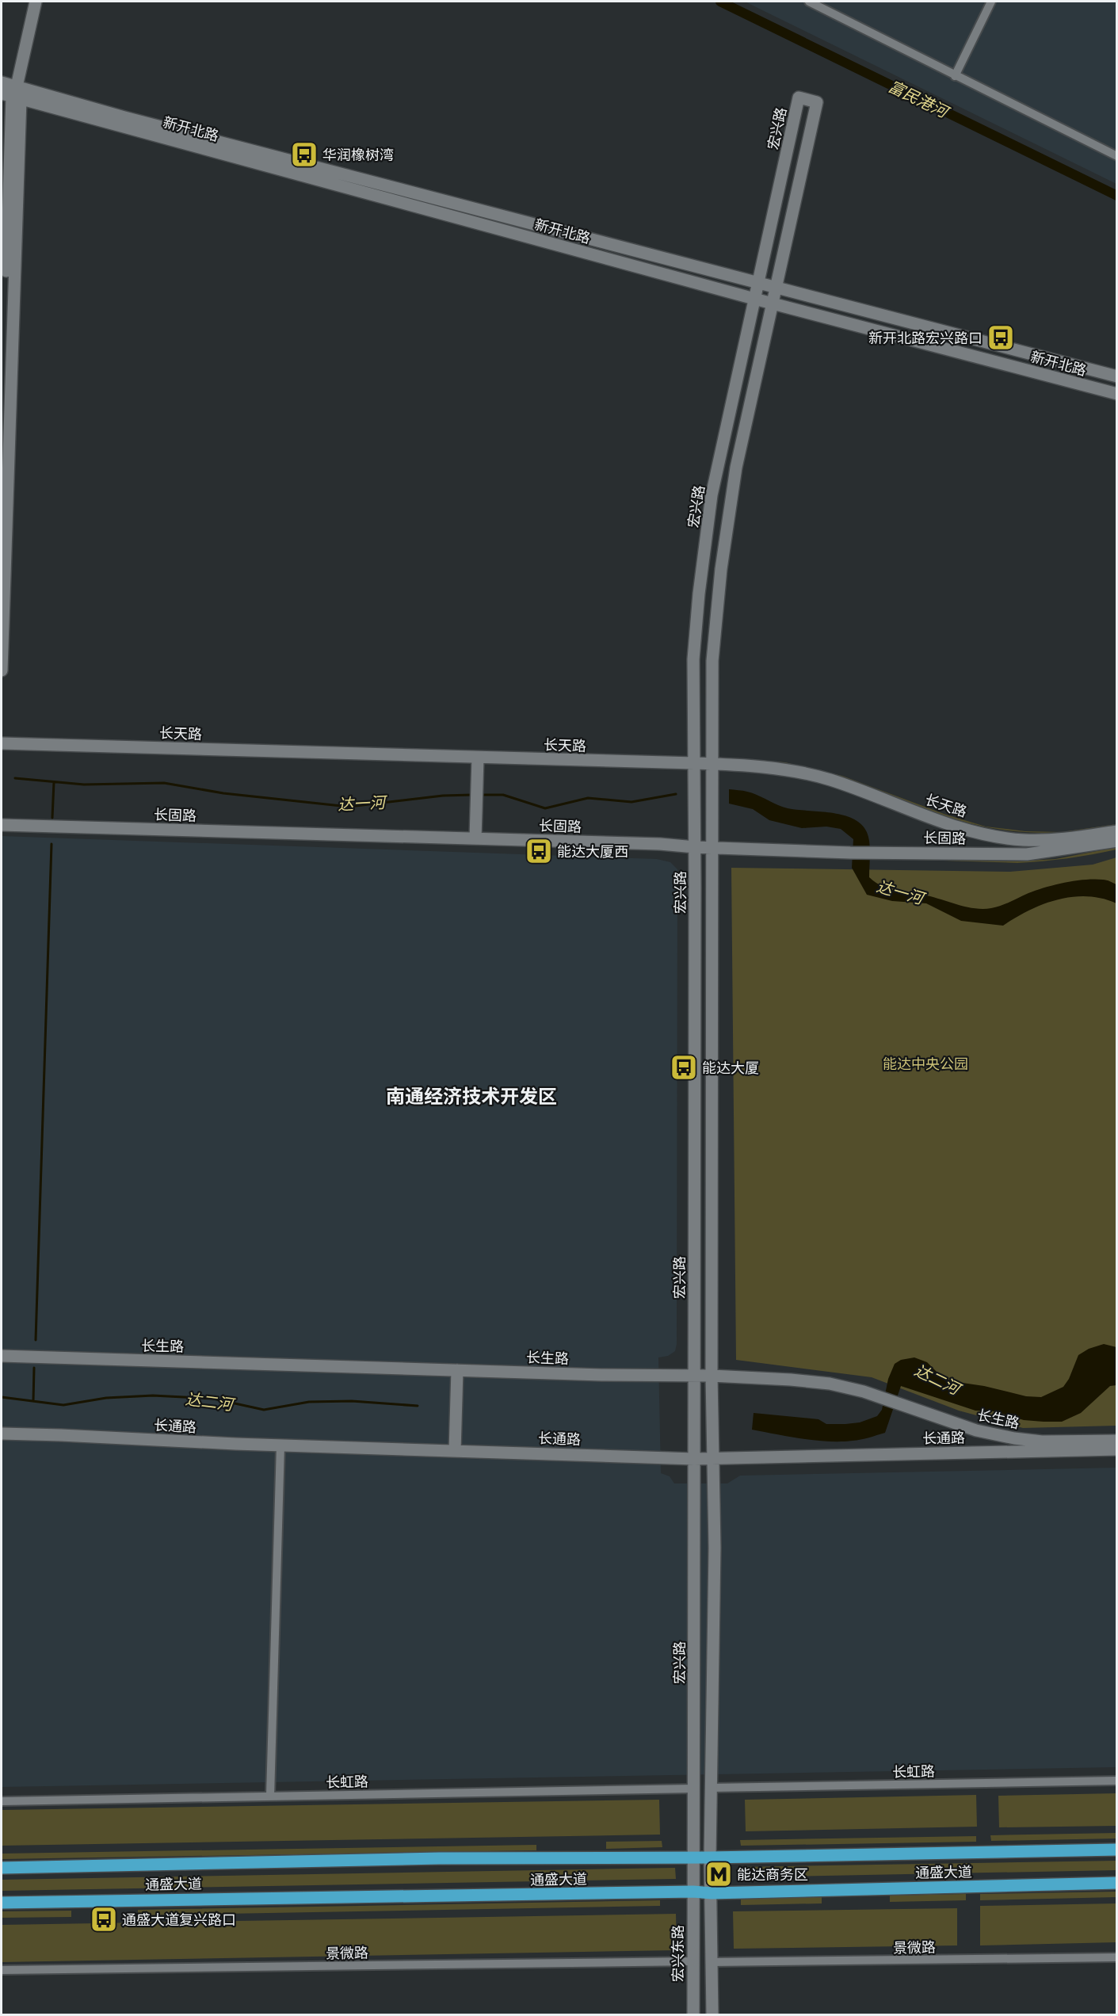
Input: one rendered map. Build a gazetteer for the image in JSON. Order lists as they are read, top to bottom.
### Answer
{
  "streets": {
    "main road": ["通盛大道"],
    "street": [
      "新开北路",
      "宏兴路",
      "长天路",
      "长固路",
      "长生路",
      "长通路",
      "长虹路",
      "景微路",
      "宏兴东路"
    ]
  },
  "crossings": [
    ["新开北路", "宏兴路"],
    ["宏兴路", "长天路"],
    ["宏兴路", "长固路"],
    ["宏兴路", "长生路"],
    ["宏兴路", "长通路"],
    ["宏兴路", "长虹路"],
    ["宏兴路", "通盛大道"],
    ["宏兴路", "宏兴东路"],
    ["通盛大道", "宏兴东路"],
    ["景微路", "宏兴东路"]
  ],
  "districts": ["南通经济技术开发区"],
  "water": ["富民港河", "达一河", "达二河"],
  "parks": ["能达中央公园"],
  "places": {
    "bus stop": [
      "华润橡树湾",
      "新开北路宏兴路口",
      "能达大厦西",
      "能达大厦",
      "通盛大道复兴路口"
    ],
    "metro station": ["能达商务区"]
  }
}
